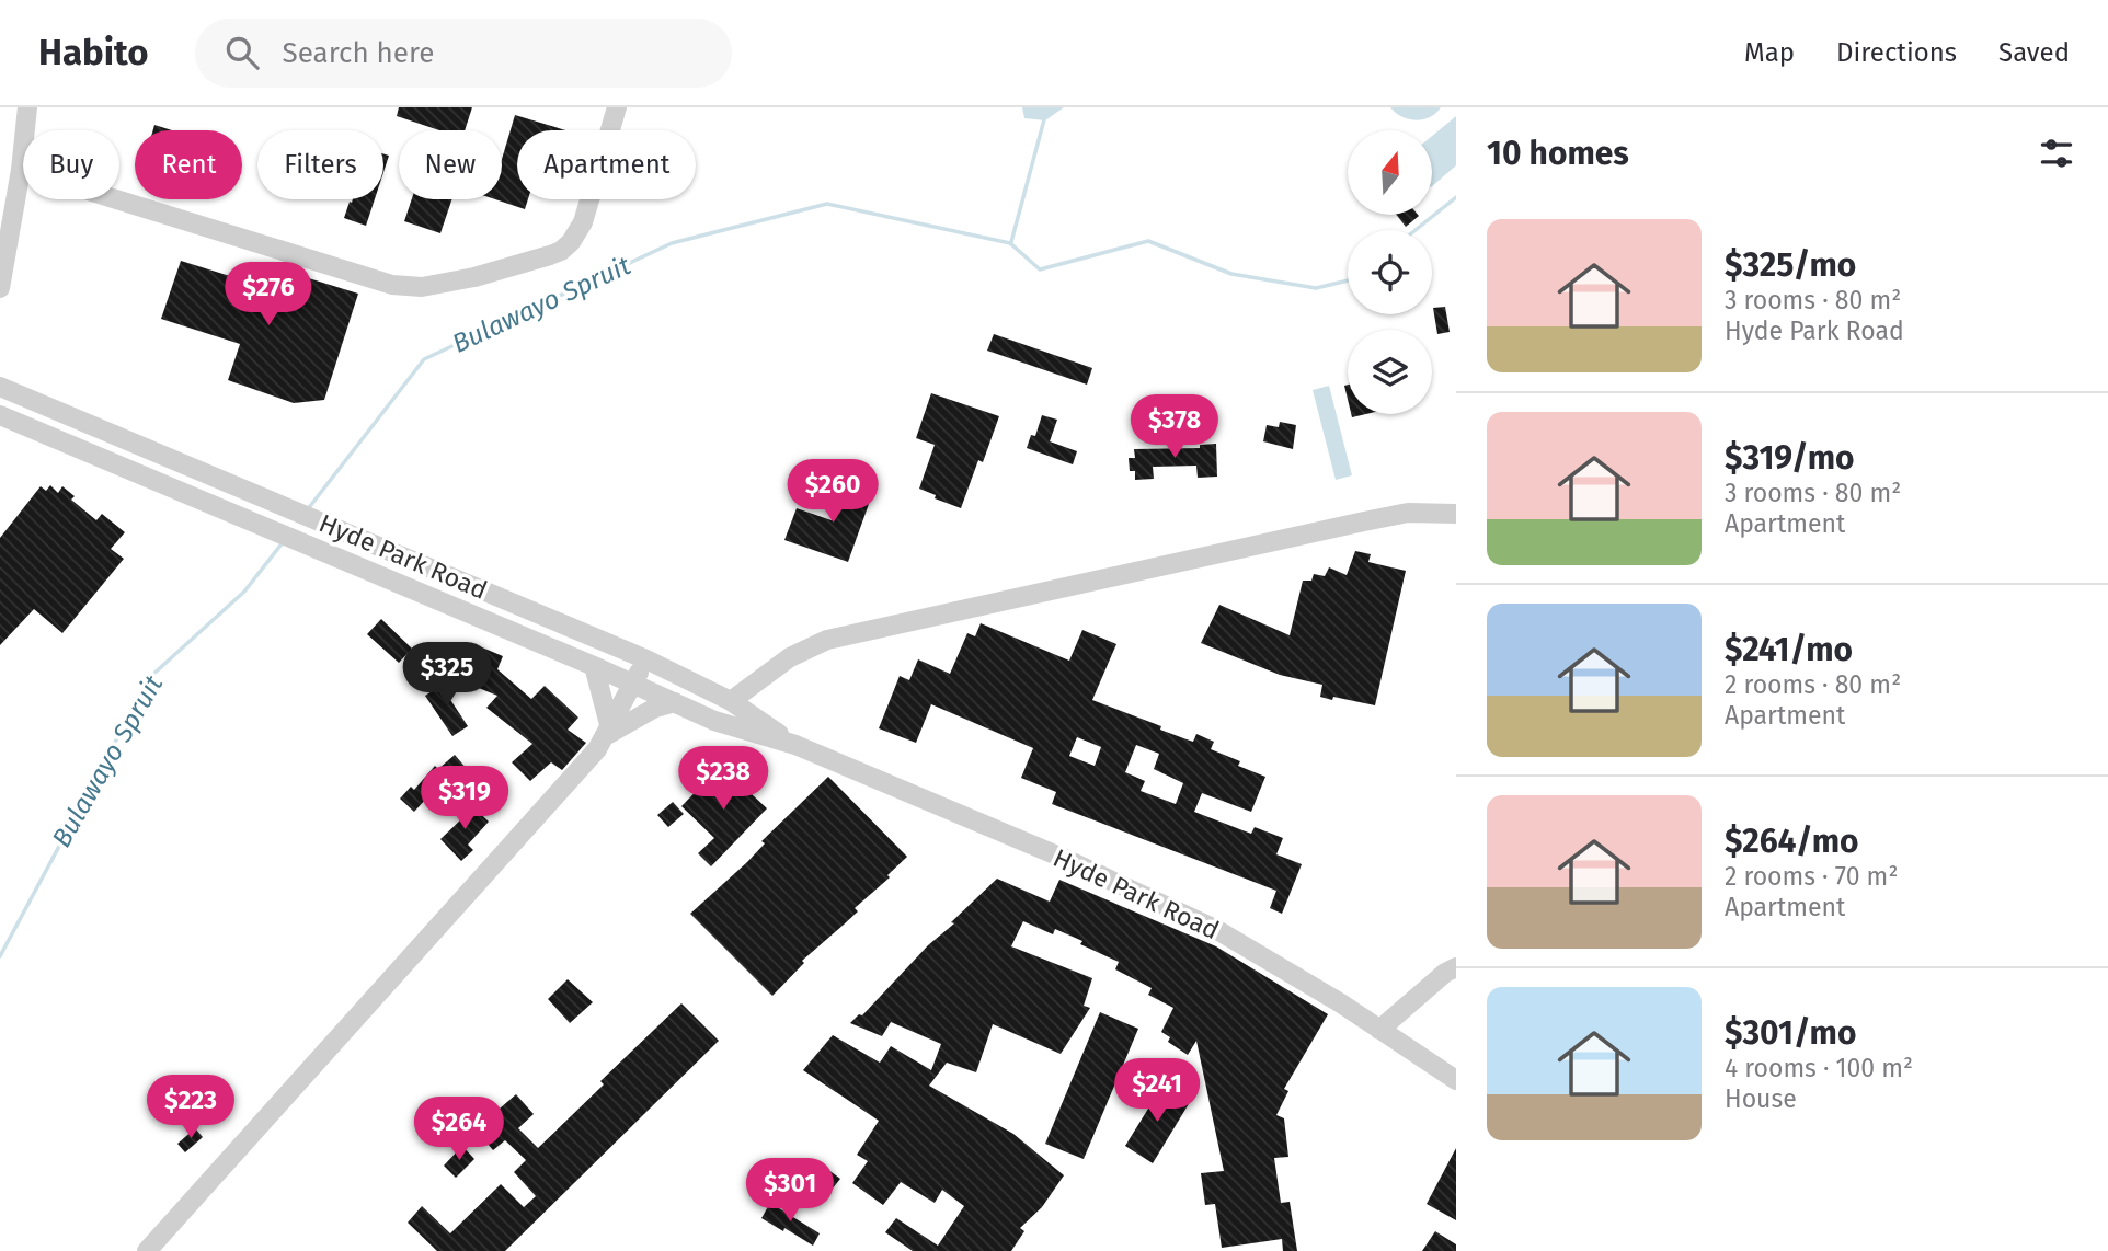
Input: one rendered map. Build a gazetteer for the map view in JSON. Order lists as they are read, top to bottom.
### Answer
{
  "streets": {
    "street": ["Hyde Park Road"]
  },
  "water": ["Bulawayo Spruit"],
  "north": "top",
  "page": {
    "header": "Habito",
    "search": "Search here",
    "nav": ["Map", "Directions", "Saved"],
    "heading": "10 homes",
    "chip": [
      "Buy",
      "Rent",
      "Filters",
      "New",
      "Apartment"
    ],
    "list": [
      {
        "name": "$325/mo",
        "note": "3 rooms · 80 m² · Hyde Park Road"
      },
      {
        "name": "$319/mo",
        "note": "3 rooms · 80 m² · Apartment"
      },
      {
        "name": "$241/mo",
        "note": "2 rooms · 80 m² · Apartment"
      },
      {
        "name": "$264/mo",
        "note": "2 rooms · 70 m² · Apartment"
      },
      {
        "name": "$301/mo",
        "note": "4 rooms · 100 m² · House"
      }
    ],
    "price": [
      "$276",
      "$378",
      "$260",
      "$325",
      "$238",
      "$319",
      "$241",
      "$223",
      "$264",
      "$301"
    ]
  }
}
